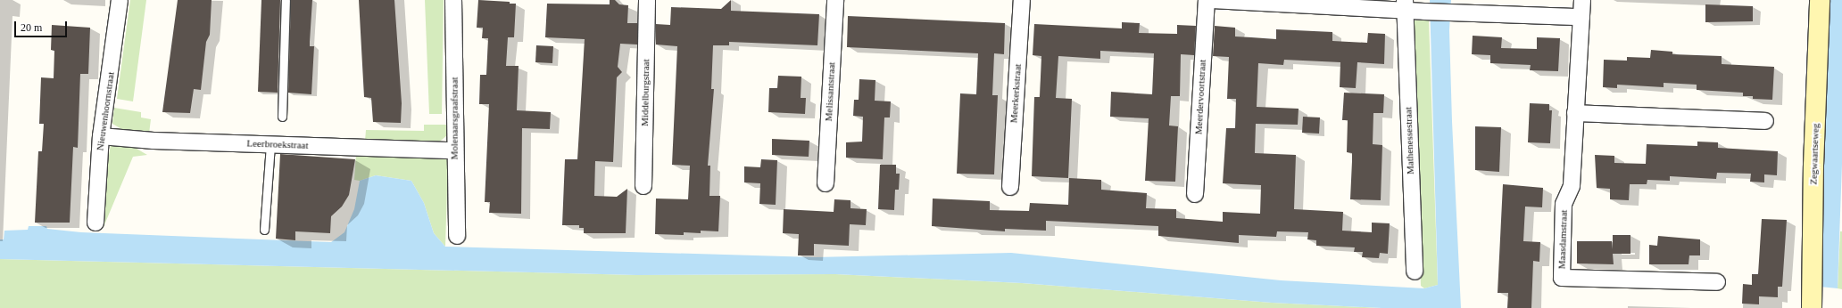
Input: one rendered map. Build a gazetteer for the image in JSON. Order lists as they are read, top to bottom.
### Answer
{
  "streets": {
    "main road": ["Zegwaartseweg"],
    "street": [
      "Melissantstraat",
      "Middelburgstraat",
      "Meerkerkstraat",
      "Meerdervoortstraat",
      "Nieuwenhoornstraat",
      "Molenaarsgraafstraat",
      "Mathenessestraat",
      "Leerbroekstraat",
      "Maasdamstraat"
    ]
  },
  "crossings": [
    ["Nieuwenhoornstraat", "Leerbroekstraat"],
    ["Molenaarsgraafstraat", "Leerbroekstraat"]
  ],
  "scale_bar": "20 m"
}
